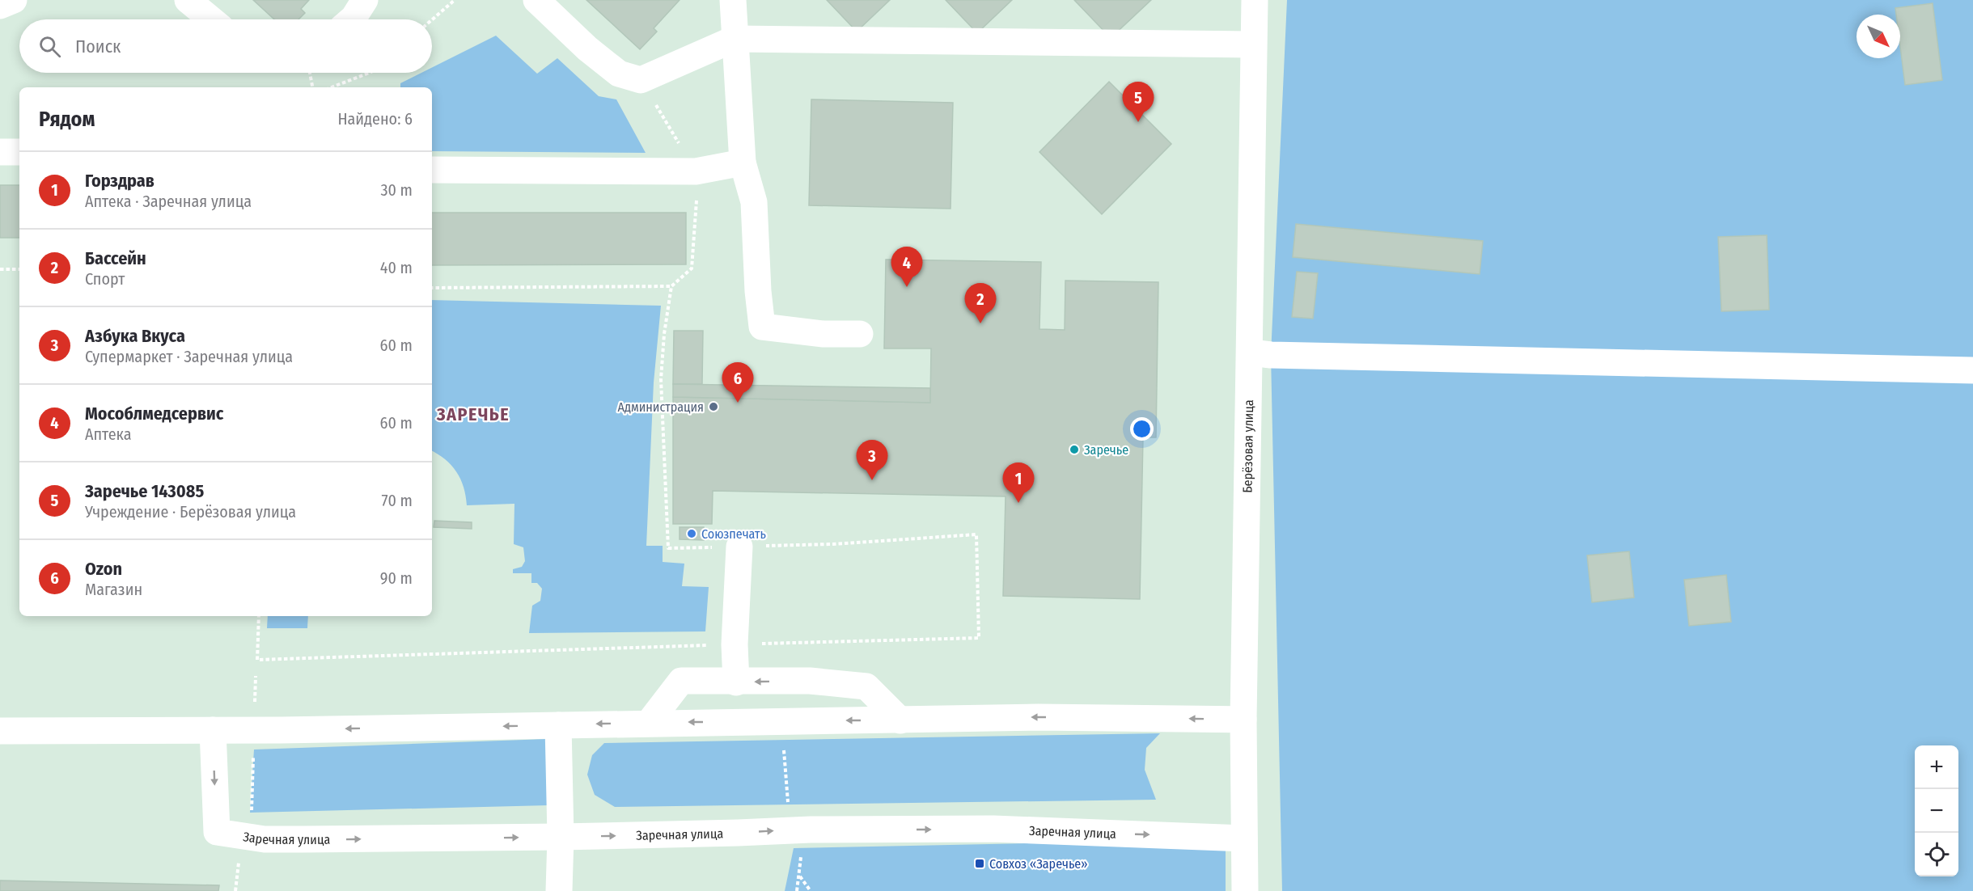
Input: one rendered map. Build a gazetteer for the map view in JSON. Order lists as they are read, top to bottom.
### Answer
{
  "streets": {
    "street": ["Берёзовая улица", "Заречная улица"]
  },
  "crossings": [
    ["Берёзовая улица", "Заречная улица"]
  ],
  "districts": ["ЗАРЕЧЬЕ"],
  "places": {
    "other": ["Администрация", "Заречье", "Союзпечать"],
    "transit": ["Совхоз «Заречье»"]
  },
  "north": "bottom right",
  "page": {
    "search": "Поиск",
    "pins": [
      "5",
      "4",
      "2",
      "6",
      "3",
      "1"
    ],
    "heading": ["Рядом", "Найдено: 6"],
    "list": [
      {
        "mark": "1",
        "name": "Горздрав",
        "note": "Аптека · Заречная улица",
        "value": "30 m"
      },
      {
        "mark": "2",
        "name": "Бассейн",
        "note": "Спорт",
        "value": "40 m"
      },
      {
        "mark": "3",
        "name": "Азбука Вкуса",
        "note": "Супермаркет · Заречная улица",
        "value": "60 m"
      },
      {
        "mark": "4",
        "name": "Мособлмедсервис",
        "note": "Аптека",
        "value": "60 m"
      },
      {
        "mark": "5",
        "name": "Заречье 143085",
        "note": "Учреждение · Берёзовая улица",
        "value": "70 m"
      },
      {
        "mark": "6",
        "name": "Ozon",
        "note": "Магазин",
        "value": "90 m"
      }
    ],
    "map_buttons": ["+", "−"]
  }
}
